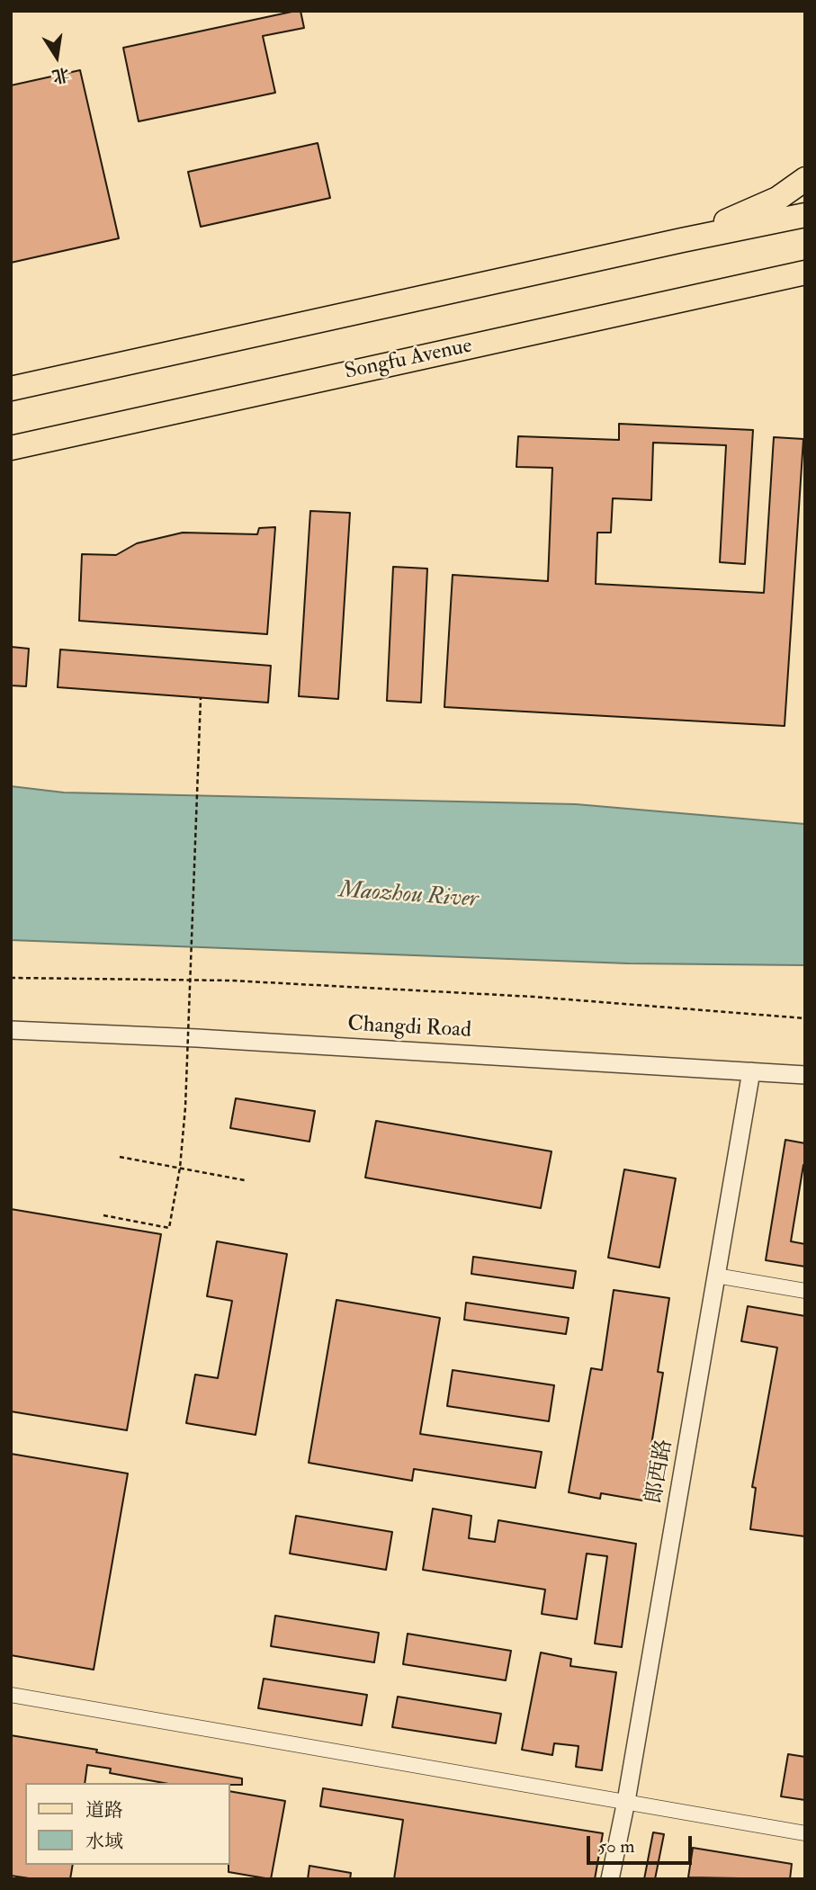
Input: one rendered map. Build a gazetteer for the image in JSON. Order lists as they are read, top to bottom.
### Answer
{
  "streets": {
    "main road": ["Songfu Avenue"],
    "street": ["Changdi Road", "郎西路"]
  },
  "crossings": [
    ["Changdi Road", "郎西路"]
  ],
  "water": ["Maozhou River"],
  "legend": ["道路", "水域"],
  "scale_bar": "50 m",
  "north": "bottom"
}
